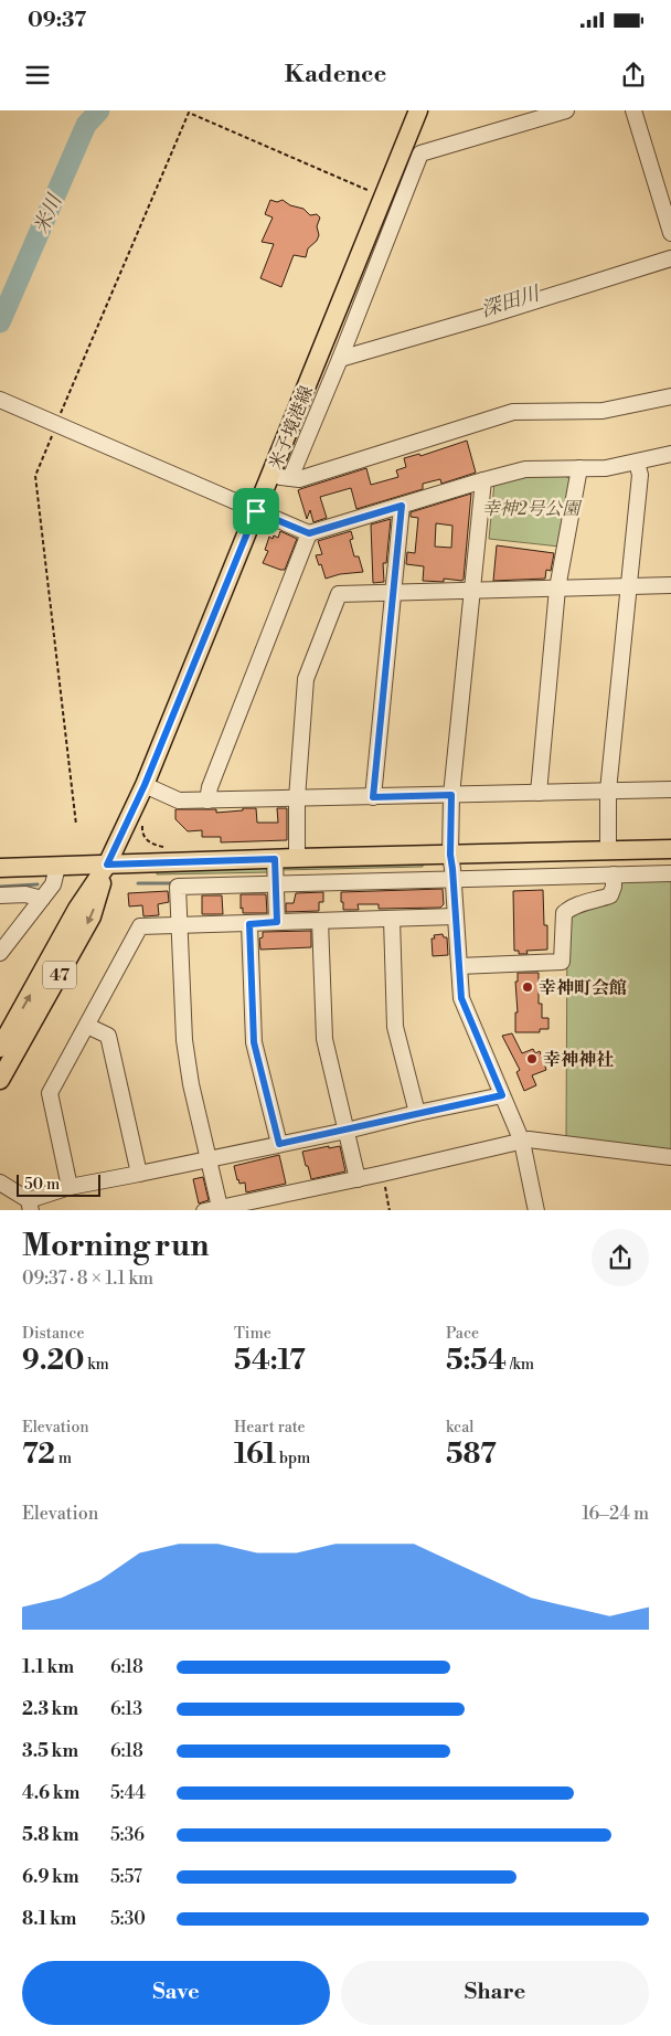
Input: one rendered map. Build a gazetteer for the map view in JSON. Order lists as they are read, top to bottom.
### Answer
{
  "streets": {
    "main road": ["米子境港線", "47"]
  },
  "water": ["米川", "深田川"],
  "parks": ["幸神2号公園"],
  "places": ["幸神町会館", "幸神神社"],
  "scale_bar": "50 m",
  "page": {
    "status": "09:37",
    "header": "Kadence",
    "scale": "50 m",
    "heading": ["Morning run", "09:37 · 8 × 1.1 km"],
    "stats": [
      ["Distance", "9.20 km"],
      ["Time", "54:17"],
      ["Pace", "5:54 /km"],
      ["Elevation", "72 m"],
      ["Heart rate", "161 bpm"],
      ["kcal", "587"]
    ],
    "chart": ["Elevation", "16–24 m"],
    "list": [
      {
        "name": "1.1 km",
        "note": "6:18"
      },
      {
        "name": "2.3 km",
        "note": "6:13"
      },
      {
        "name": "3.5 km",
        "note": "6:18"
      },
      {
        "name": "4.6 km",
        "note": "5:44"
      },
      {
        "name": "5.8 km",
        "note": "5:36"
      },
      {
        "name": "6.9 km",
        "note": "5:57"
      },
      {
        "name": "8.1 km",
        "note": "5:30"
      }
    ],
    "buttons": ["Save", "Share"]
  }
}
